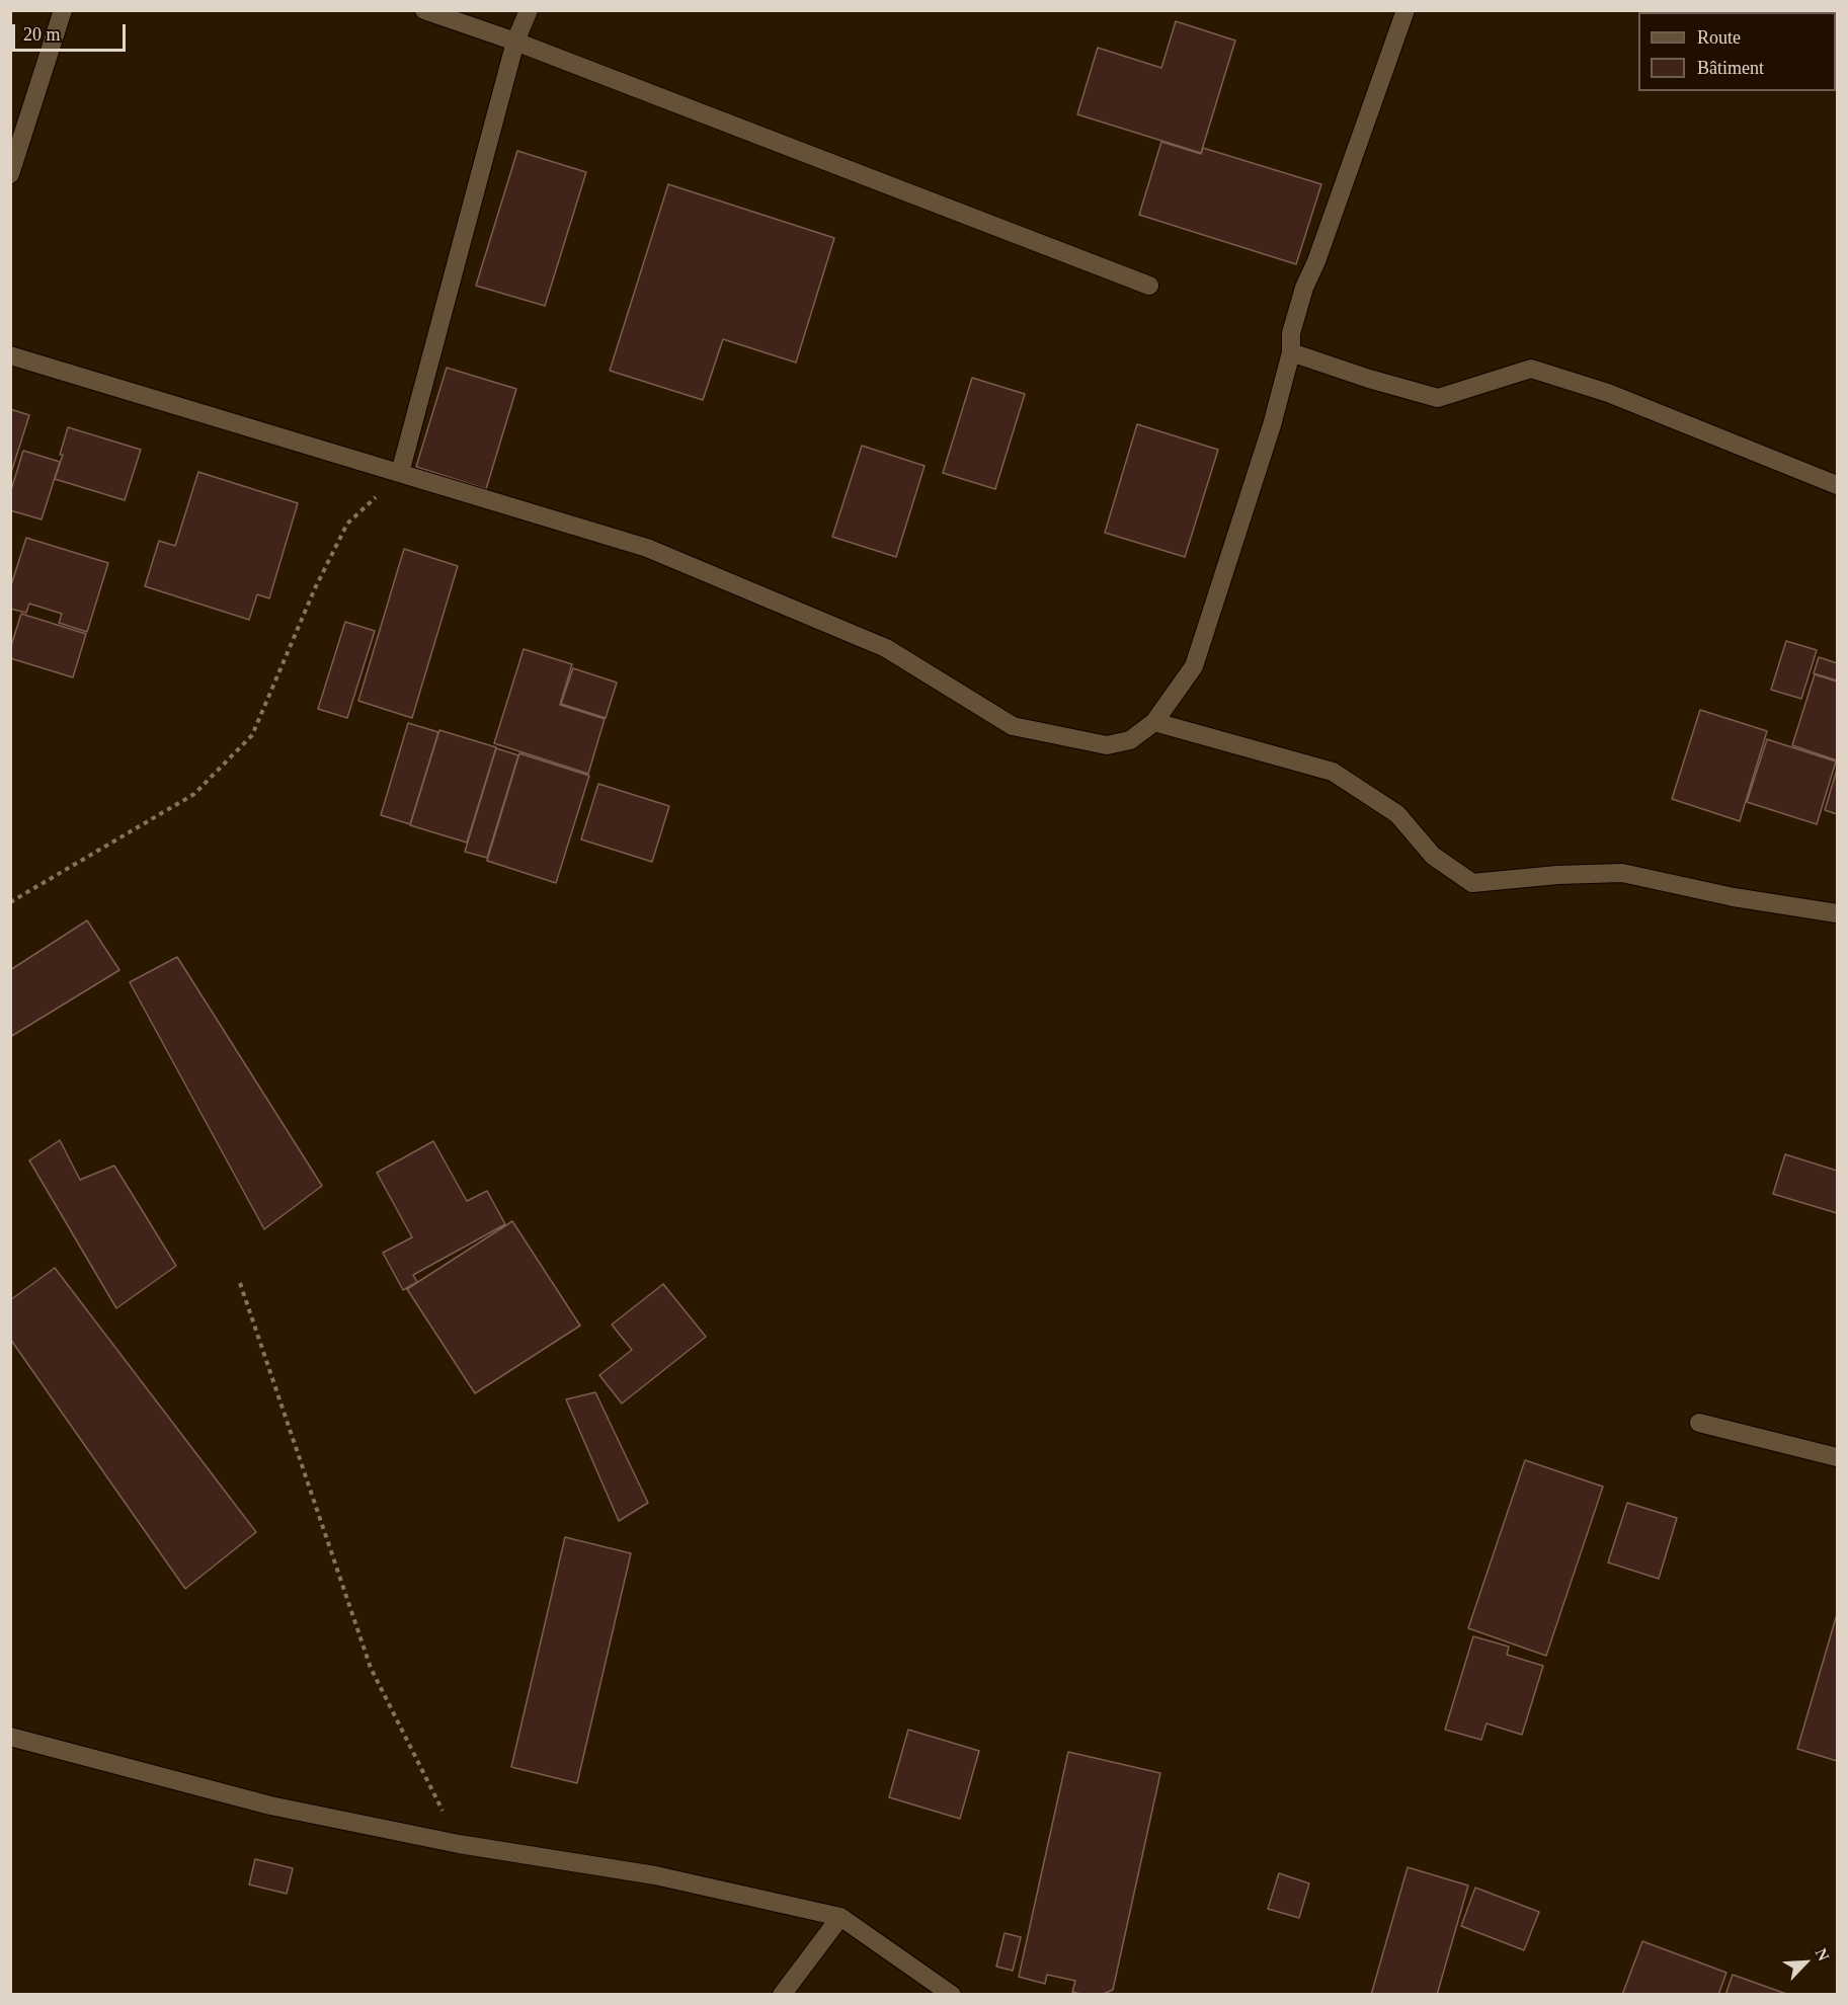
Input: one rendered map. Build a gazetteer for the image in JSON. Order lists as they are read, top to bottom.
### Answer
{
  "legend": ["Route", "Bâtiment"],
  "scale_bar": "20 m",
  "north": "top right"
}
